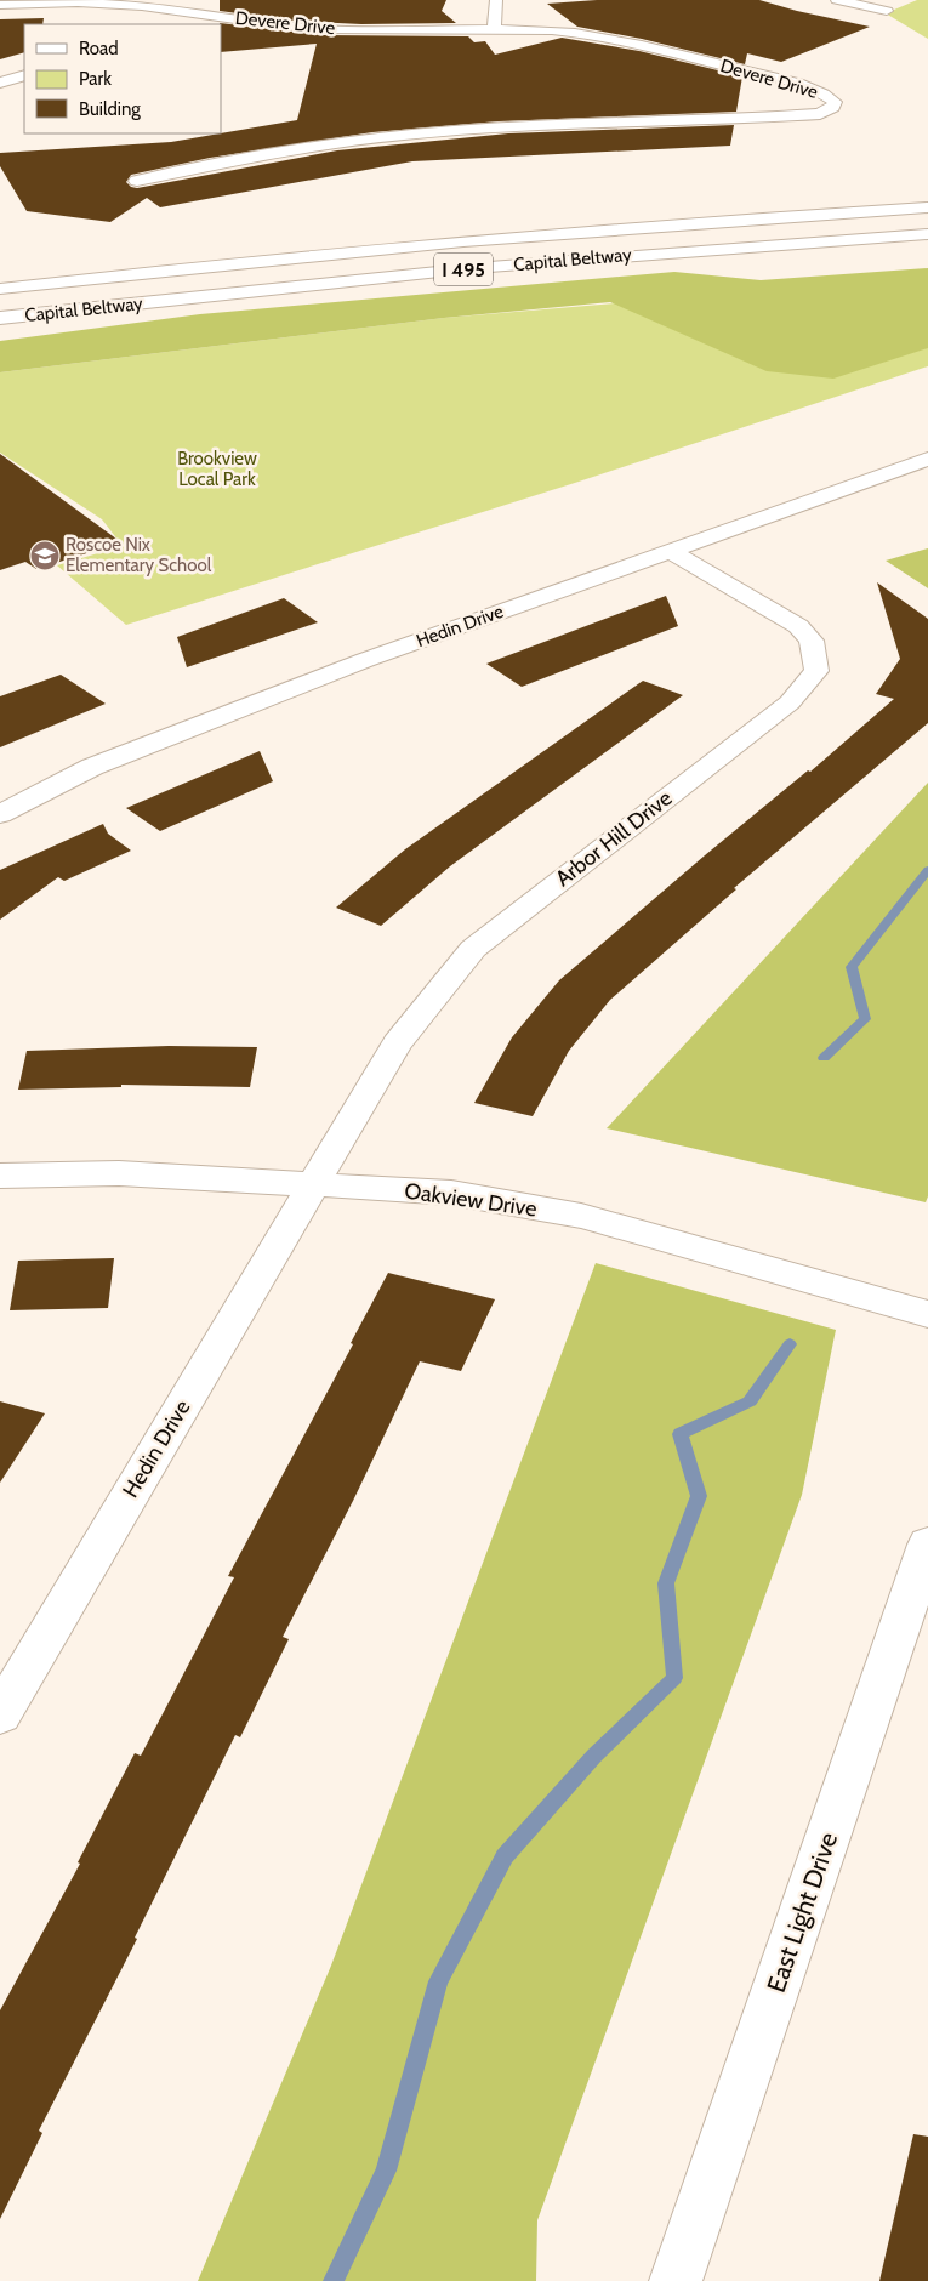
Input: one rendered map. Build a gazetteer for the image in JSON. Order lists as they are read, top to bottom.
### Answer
{
  "streets": {
    "main road": [
      "Devere Drive",
      "Capital Beltway",
      "I 495",
      "Hedin Drive",
      "Arbor Hill Drive",
      "Oakview Drive",
      "East Light Drive"
    ]
  },
  "crossings": [
    ["Hedin Drive", "Arbor Hill Drive"],
    ["Hedin Drive", "Oakview Drive"],
    ["Arbor Hill Drive", "Oakview Drive"]
  ],
  "parks": ["Brookview Local Park"],
  "places": {
    "school or university": ["Roscoe Nix Elementary School"]
  },
  "legend": ["Road", "Park", "Building"]
}
